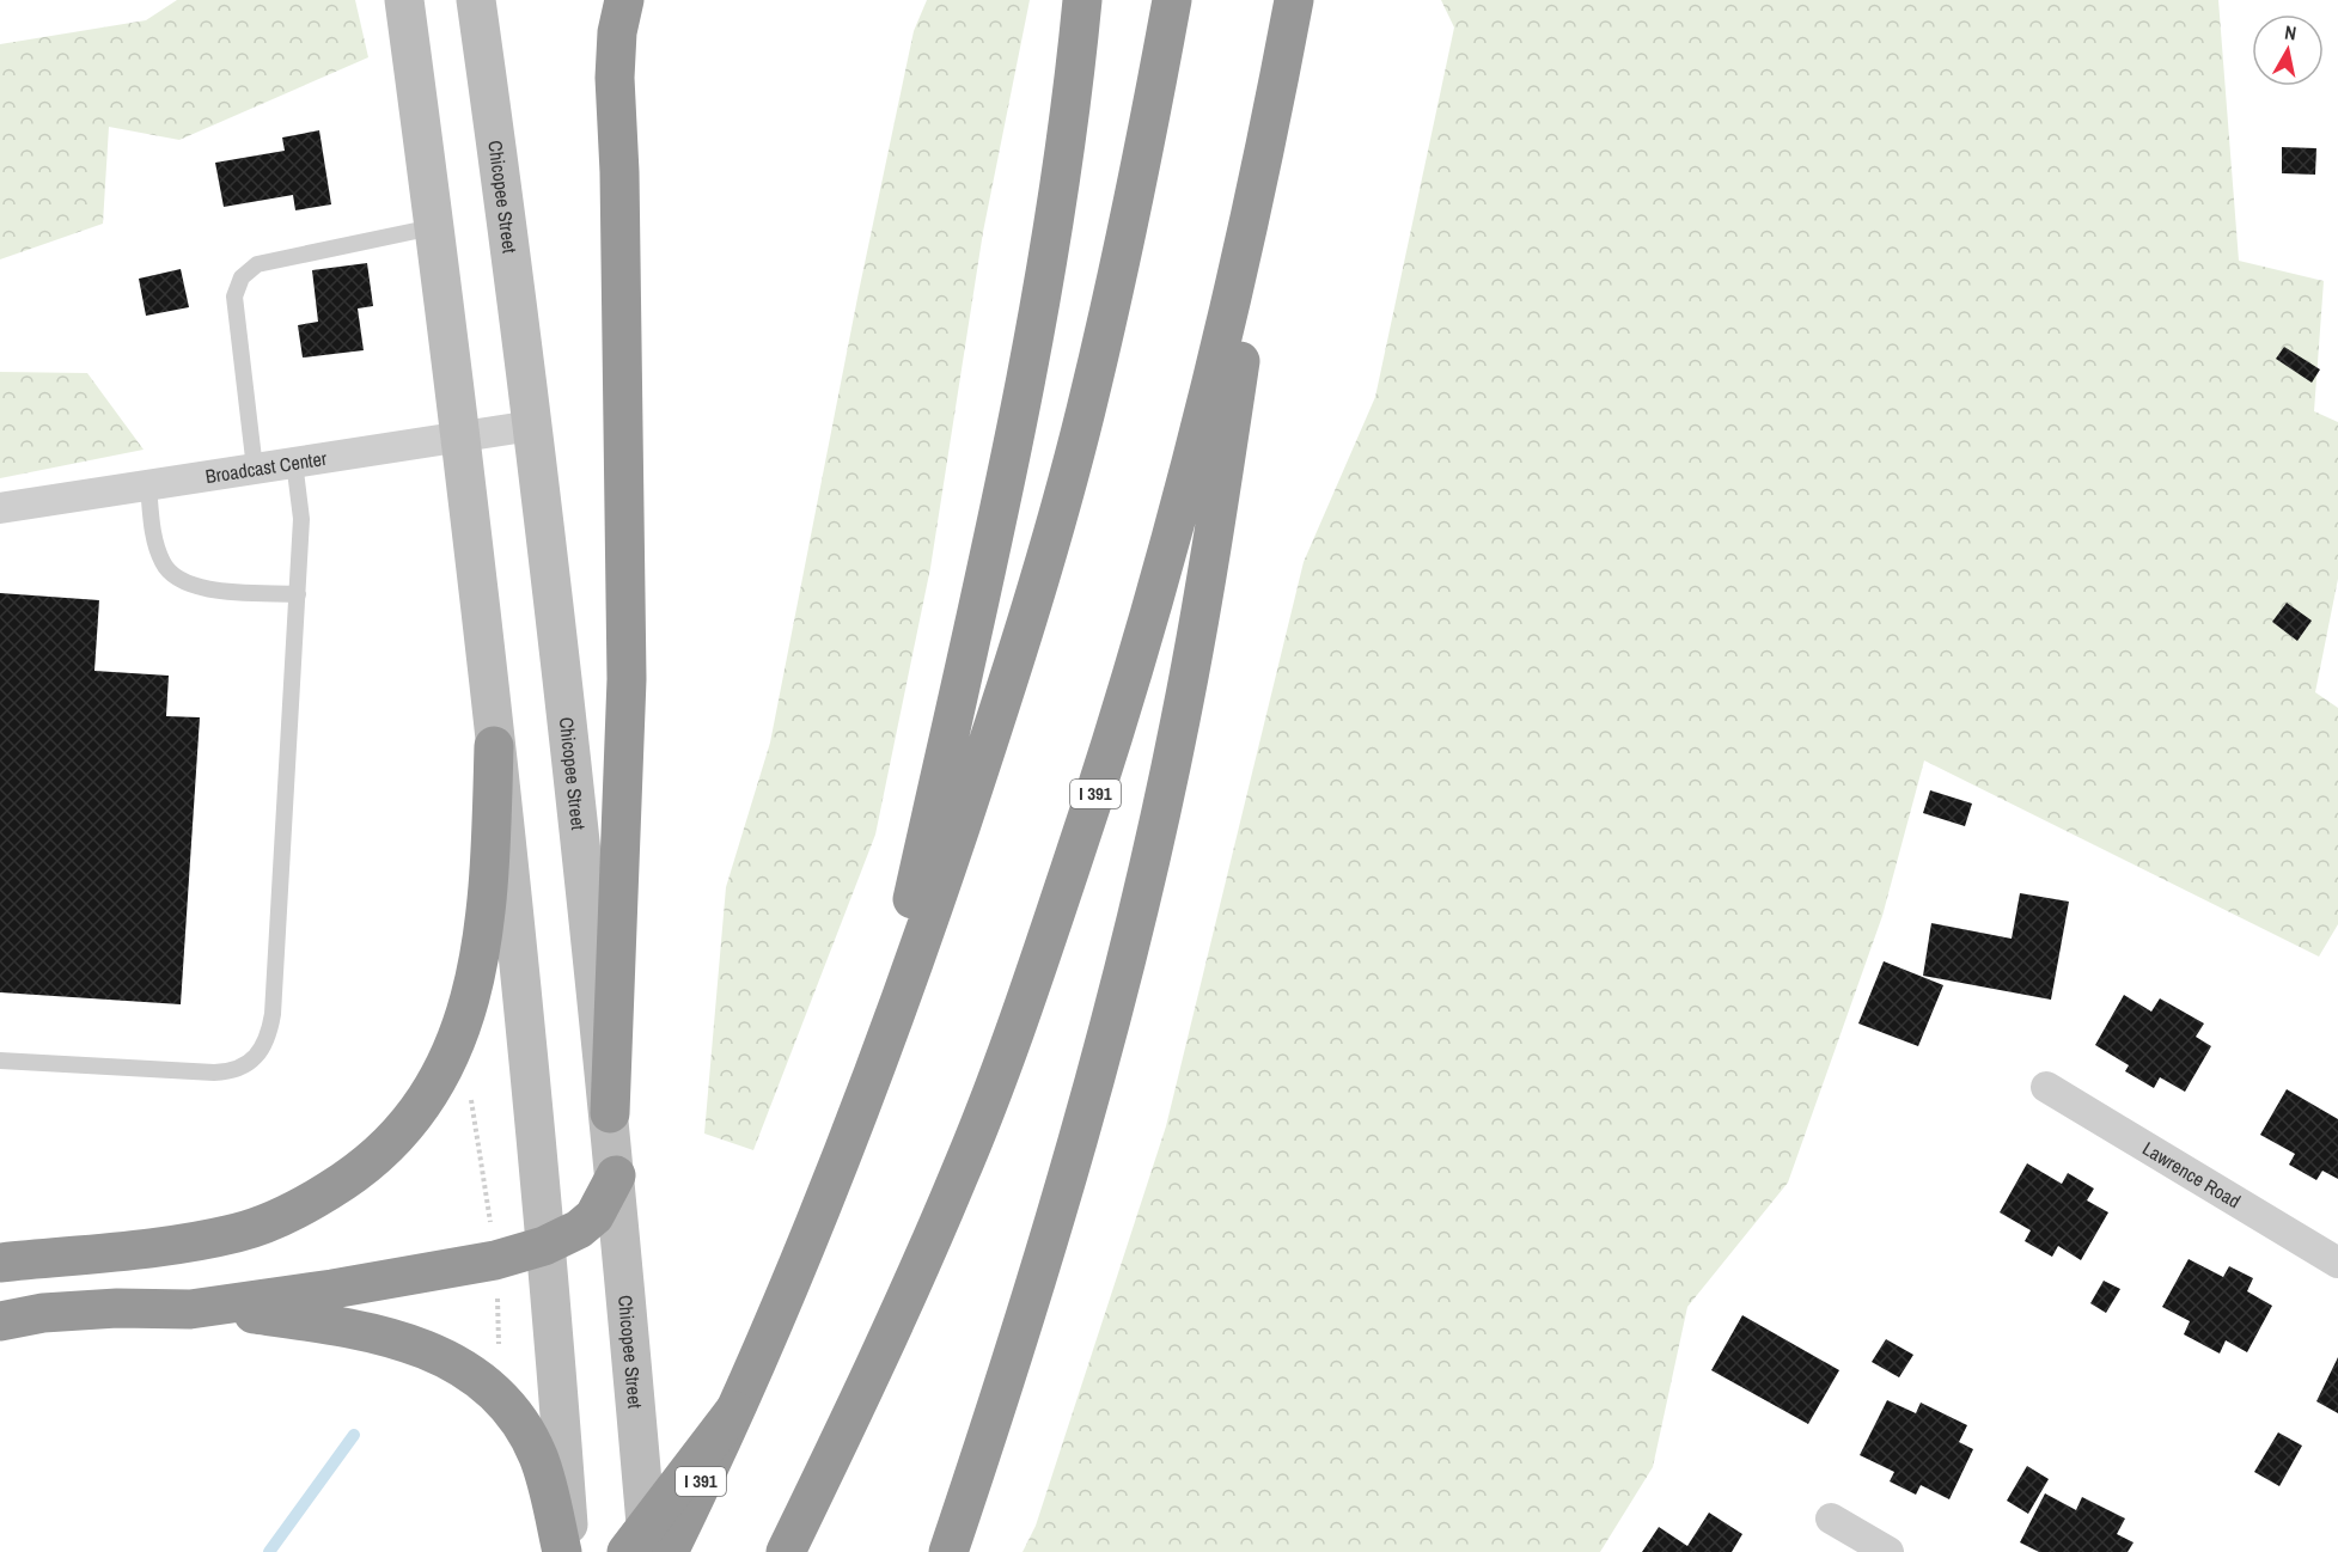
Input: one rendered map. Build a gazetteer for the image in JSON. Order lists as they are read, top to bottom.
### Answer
{
  "streets": {
    "highway": ["I 391"],
    "main road": ["Chicopee Street"],
    "street": ["Broadcast Center", "Lawrence Road"]
  },
  "crossings": [
    ["Chicopee Street", "Broadcast Center"]
  ],
  "north": "top"
}
